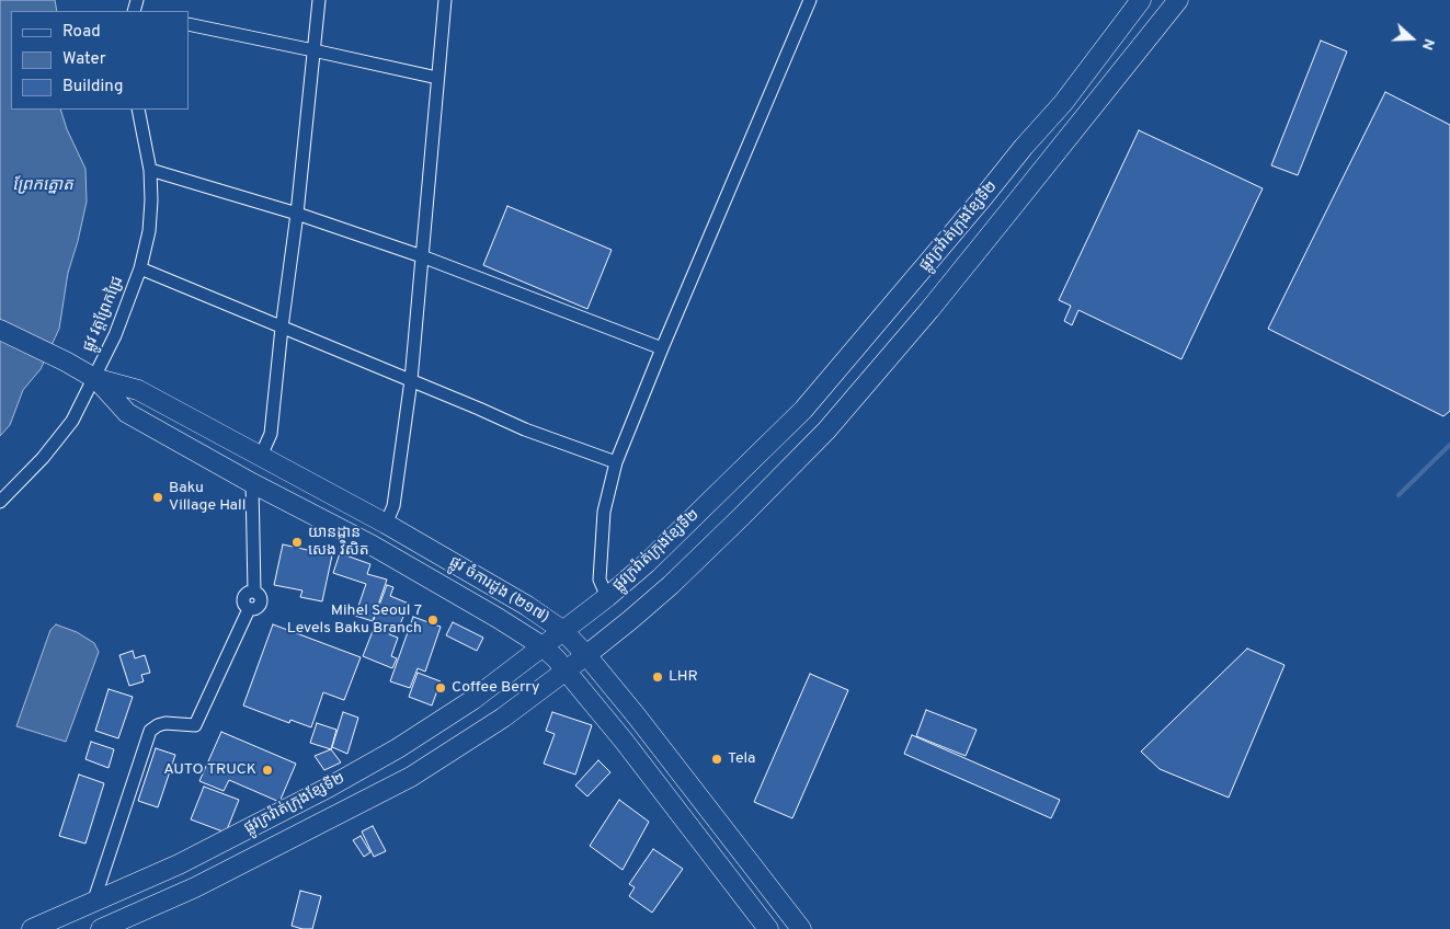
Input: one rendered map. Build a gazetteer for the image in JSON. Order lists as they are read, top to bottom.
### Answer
{
  "streets": {
    "main road": ["ផ្លូវក្រវ៉ាត់ក្រុងខ្សែទី២", "ផ្លូវ ចំការដូង (២១៧)"],
    "street": ["ផ្លូវ វត្តព្រែកជ្រៃ"]
  },
  "crossings": [
    ["ផ្លូវក្រវ៉ាត់ក្រុងខ្សែទី២", "ផ្លូវ ចំការដូង (២១៧)"],
    ["ផ្លូវ វត្តព្រែកជ្រៃ", "ផ្លូវ ចំការដូង (២១៧)"]
  ],
  "water": ["ព្រែកត្នោត"],
  "places": [
    "Baku Village Hall",
    "យានដ្ឋាន សេង វិសិត",
    "Mihel Seoul 7 Levels Baku Branch",
    "LHR",
    "Coffee Berry",
    "Tela",
    "AUTO TRUCK"
  ],
  "legend": ["Road", "Water", "Building"],
  "north": "right"
}
